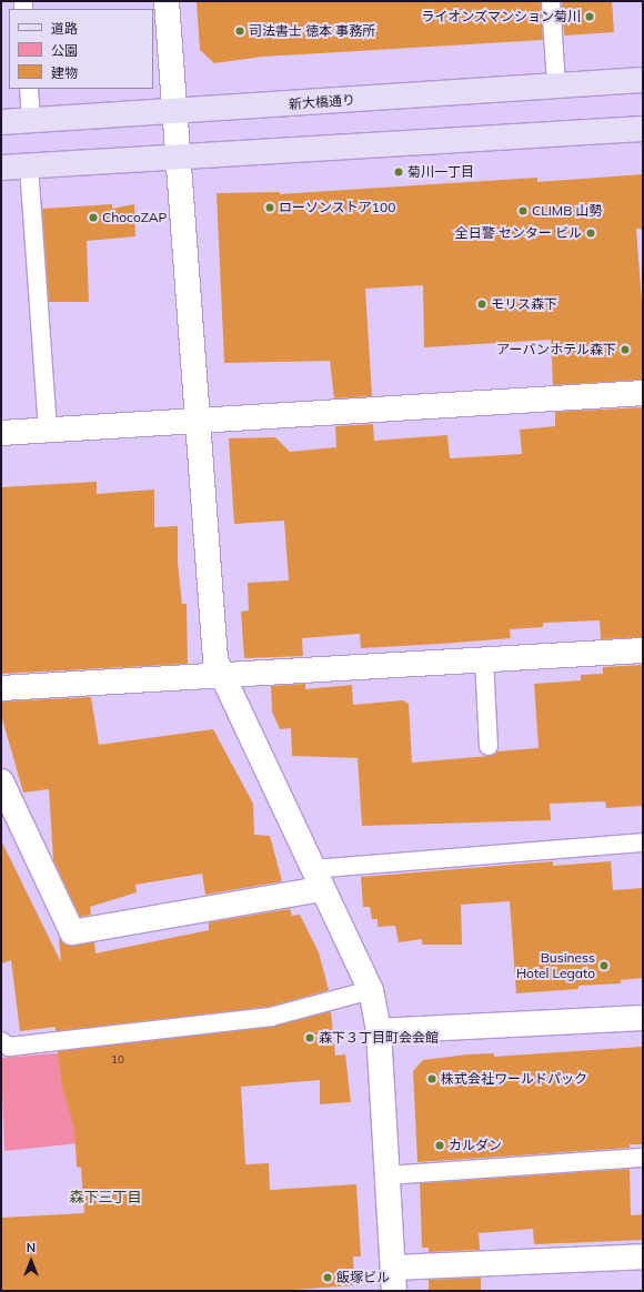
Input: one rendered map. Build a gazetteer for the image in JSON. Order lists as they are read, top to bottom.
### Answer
{
  "streets": {
    "main road": ["新大橋通り"]
  },
  "districts": ["森下三丁目"],
  "places": [
    "ライオンズマンション菊川",
    "司法書士 徳本 事務所",
    "菊川一丁目",
    "ローソンストア100",
    "CLIMB 山勢",
    "ChocoZAP",
    "全日警 センター ビル",
    "モリス森下",
    "アーバンホテル森下",
    "Business Hotel Legato",
    "森下３丁目町会会館",
    "株式会社ワールドパック",
    "カルダン",
    "飯塚ビル"
  ],
  "house_numbers": ["10"],
  "legend": ["道路", "公園", "建物"],
  "north": "top"
}
